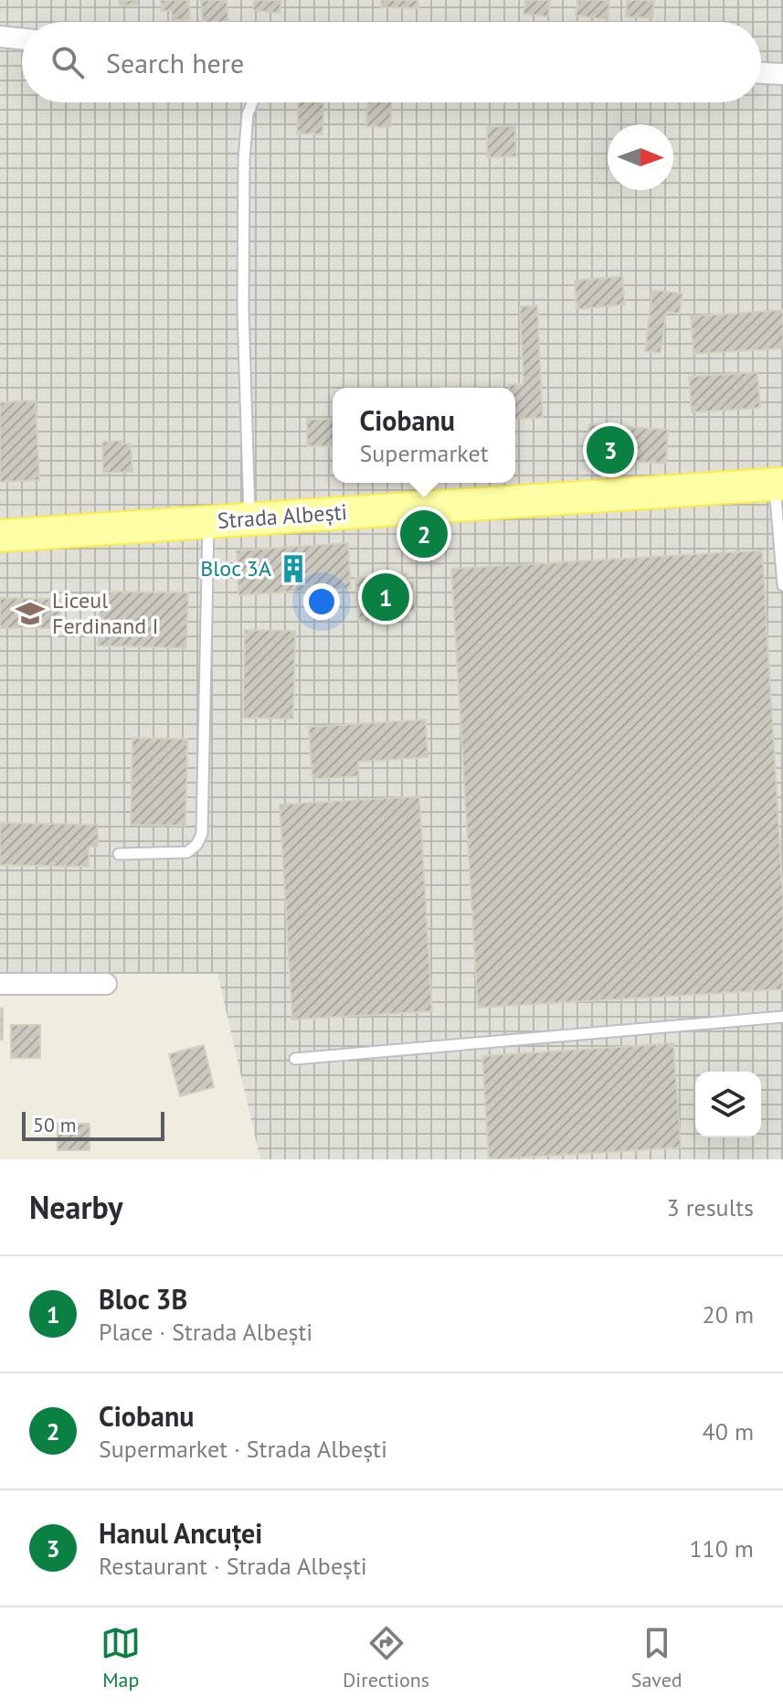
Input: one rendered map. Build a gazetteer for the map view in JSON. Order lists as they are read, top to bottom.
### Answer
{
  "streets": {
    "main road": ["Strada Albești"]
  },
  "places": {
    "building": ["Bloc 3A"],
    "school or university": ["Liceul Ferdinand I"]
  },
  "scale_bar": "50 m",
  "north": "right",
  "page": {
    "search": "Search here",
    "popup": ["Ciobanu", "Supermarket"],
    "pins": ["3", "2", "1"],
    "scale": "50 m",
    "heading": ["Nearby", "3 results"],
    "list": [
      {
        "mark": "1",
        "name": "Bloc 3B",
        "note": "Place · Strada Albești",
        "value": "20 m"
      },
      {
        "mark": "2",
        "name": "Ciobanu",
        "note": "Supermarket · Strada Albești",
        "value": "40 m"
      },
      {
        "mark": "3",
        "name": "Hanul Ancuței",
        "note": "Restaurant · Strada Albești",
        "value": "110 m"
      }
    ],
    "nav": ["Map", "Directions", "Saved"]
  }
}
